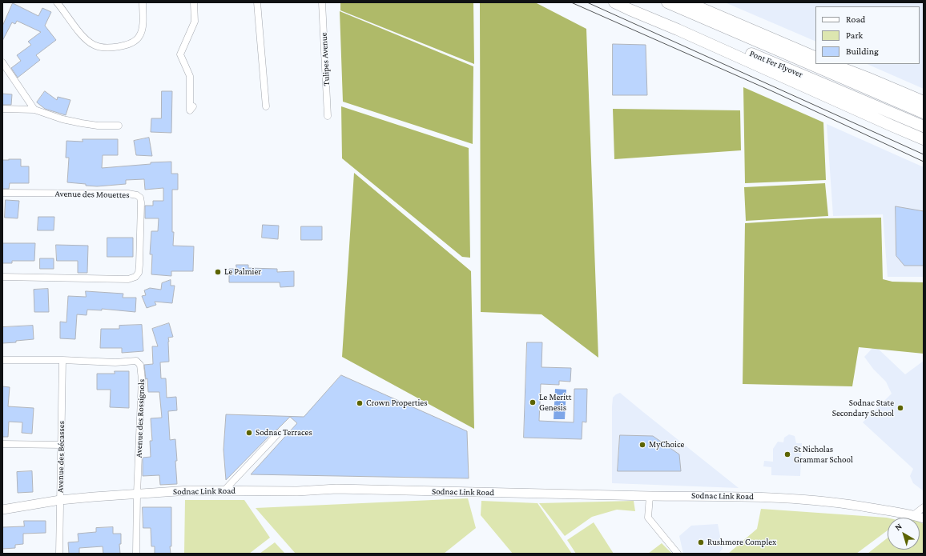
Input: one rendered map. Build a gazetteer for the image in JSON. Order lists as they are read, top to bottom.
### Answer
{
  "streets": {
    "highway": ["Pont Fer Flyover"],
    "main road": ["Sodnac Link Road"],
    "street": [
      "Tulipes Avenue",
      "Avenue des Mouettes",
      "Avenue des Rossignols",
      "Avenue des Bécasses"
    ]
  },
  "crossings": [
    ["Avenue des Rossignols", "Avenue des Bécasses"],
    ["Avenue des Rossignols", "Sodnac Link Road"],
    ["Avenue des Bécasses", "Sodnac Link Road"]
  ],
  "places": [
    "Le Palmier",
    "Le Meritt Genesis",
    "Crown Properties",
    "Sodnac State Secondary School",
    "Sodnac Terraces",
    "MyChoice",
    "St Nicholas Grammar School",
    "Rushmore Complex"
  ],
  "legend": ["Road", "Park", "Building"],
  "north": "top left"
}
